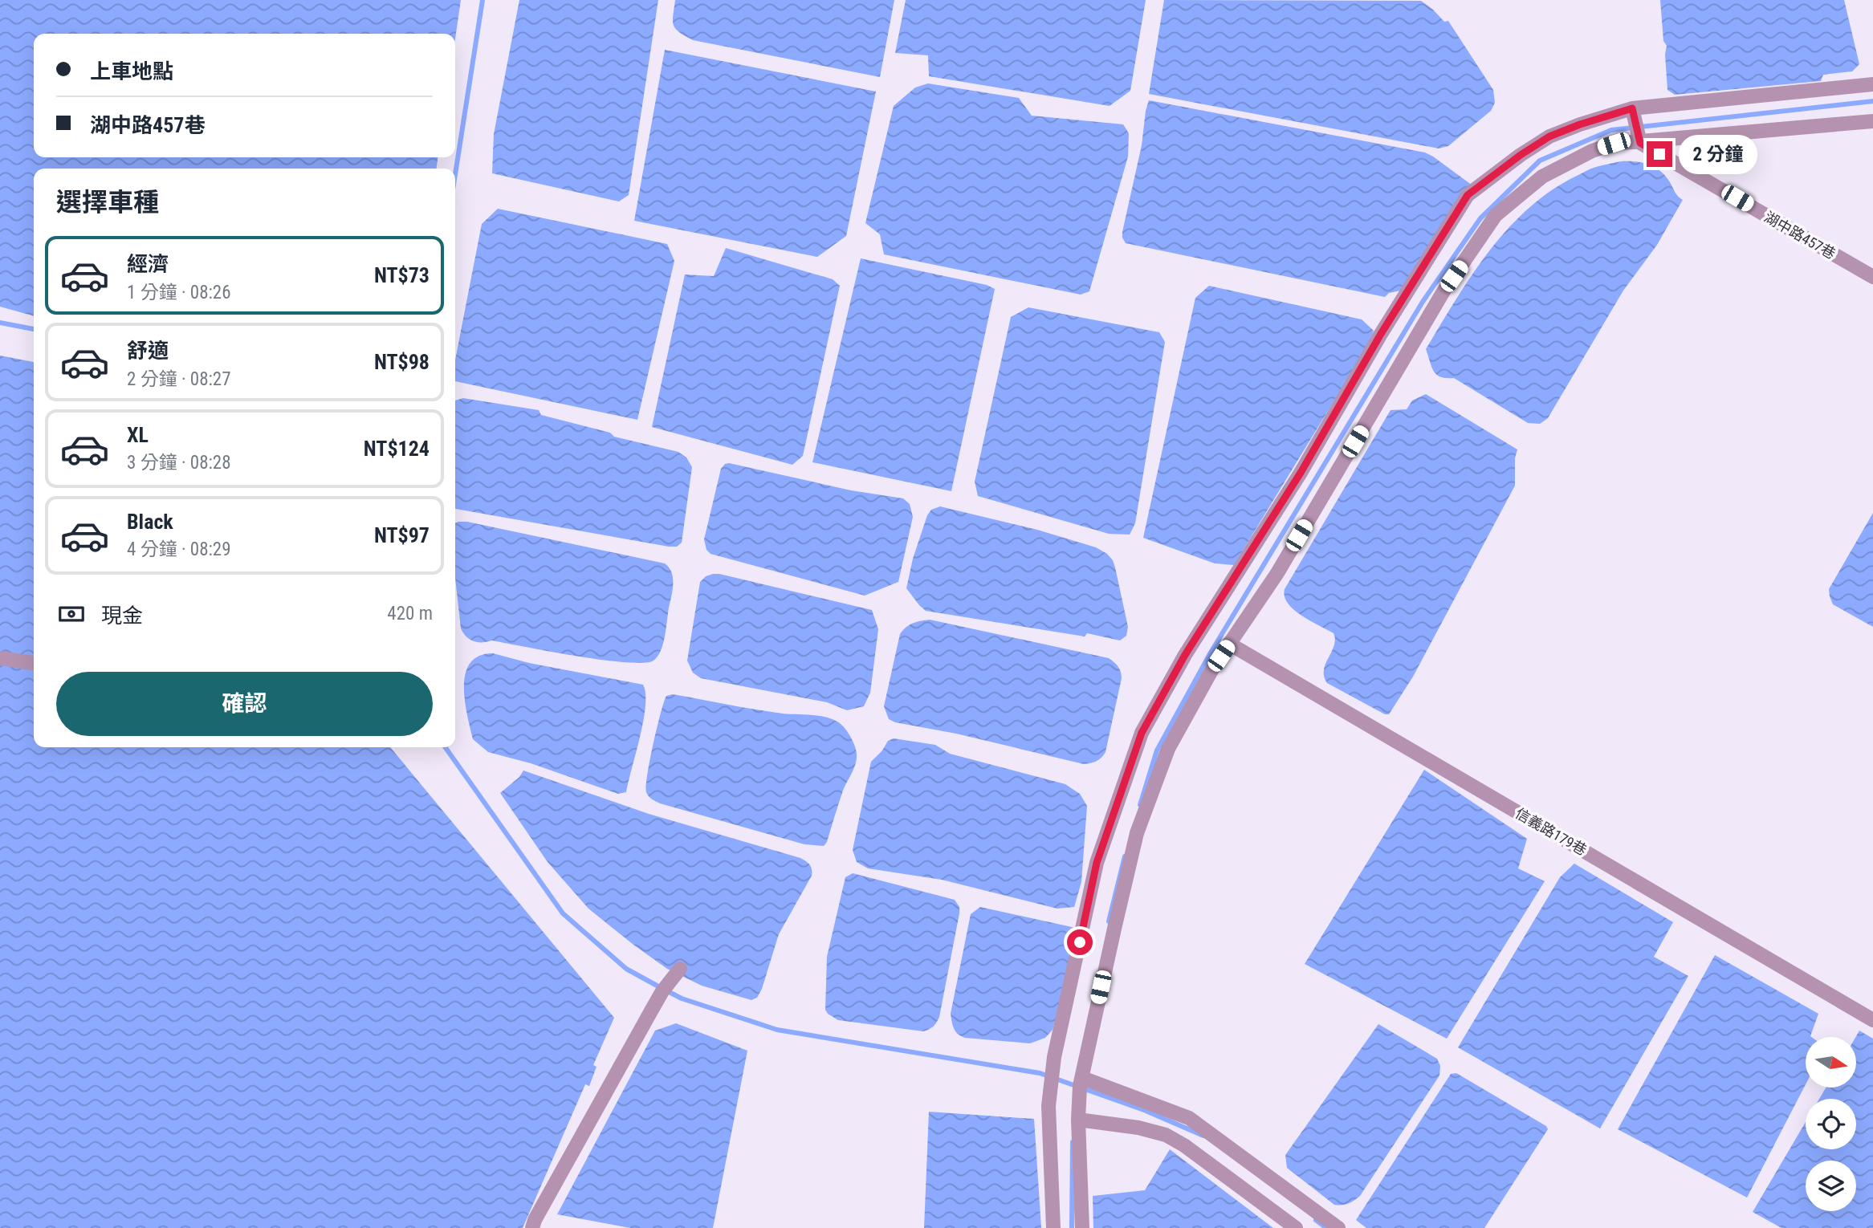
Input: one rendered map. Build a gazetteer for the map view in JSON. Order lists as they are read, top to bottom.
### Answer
{
  "streets": {
    "street": ["湖中路457巷", "信義路179巷"]
  },
  "north": "right",
  "page": {
    "banner": ["上車地點", "湖中路457巷"],
    "bubble": "2 分鐘",
    "heading": "選擇車種",
    "list": [
      {
        "name": "經濟",
        "note": "1 分鐘 · 08:26",
        "value": "NT$73"
      },
      {
        "name": "舒適",
        "note": "2 分鐘 · 08:27",
        "value": "NT$98"
      },
      {
        "name": "XL",
        "note": "3 分鐘 · 08:28",
        "value": "NT$124"
      },
      {
        "name": "Black",
        "note": "4 分鐘 · 08:29",
        "value": "NT$97"
      }
    ],
    "pay": ["現金", "420 m"],
    "buttons": "確認"
  }
}
